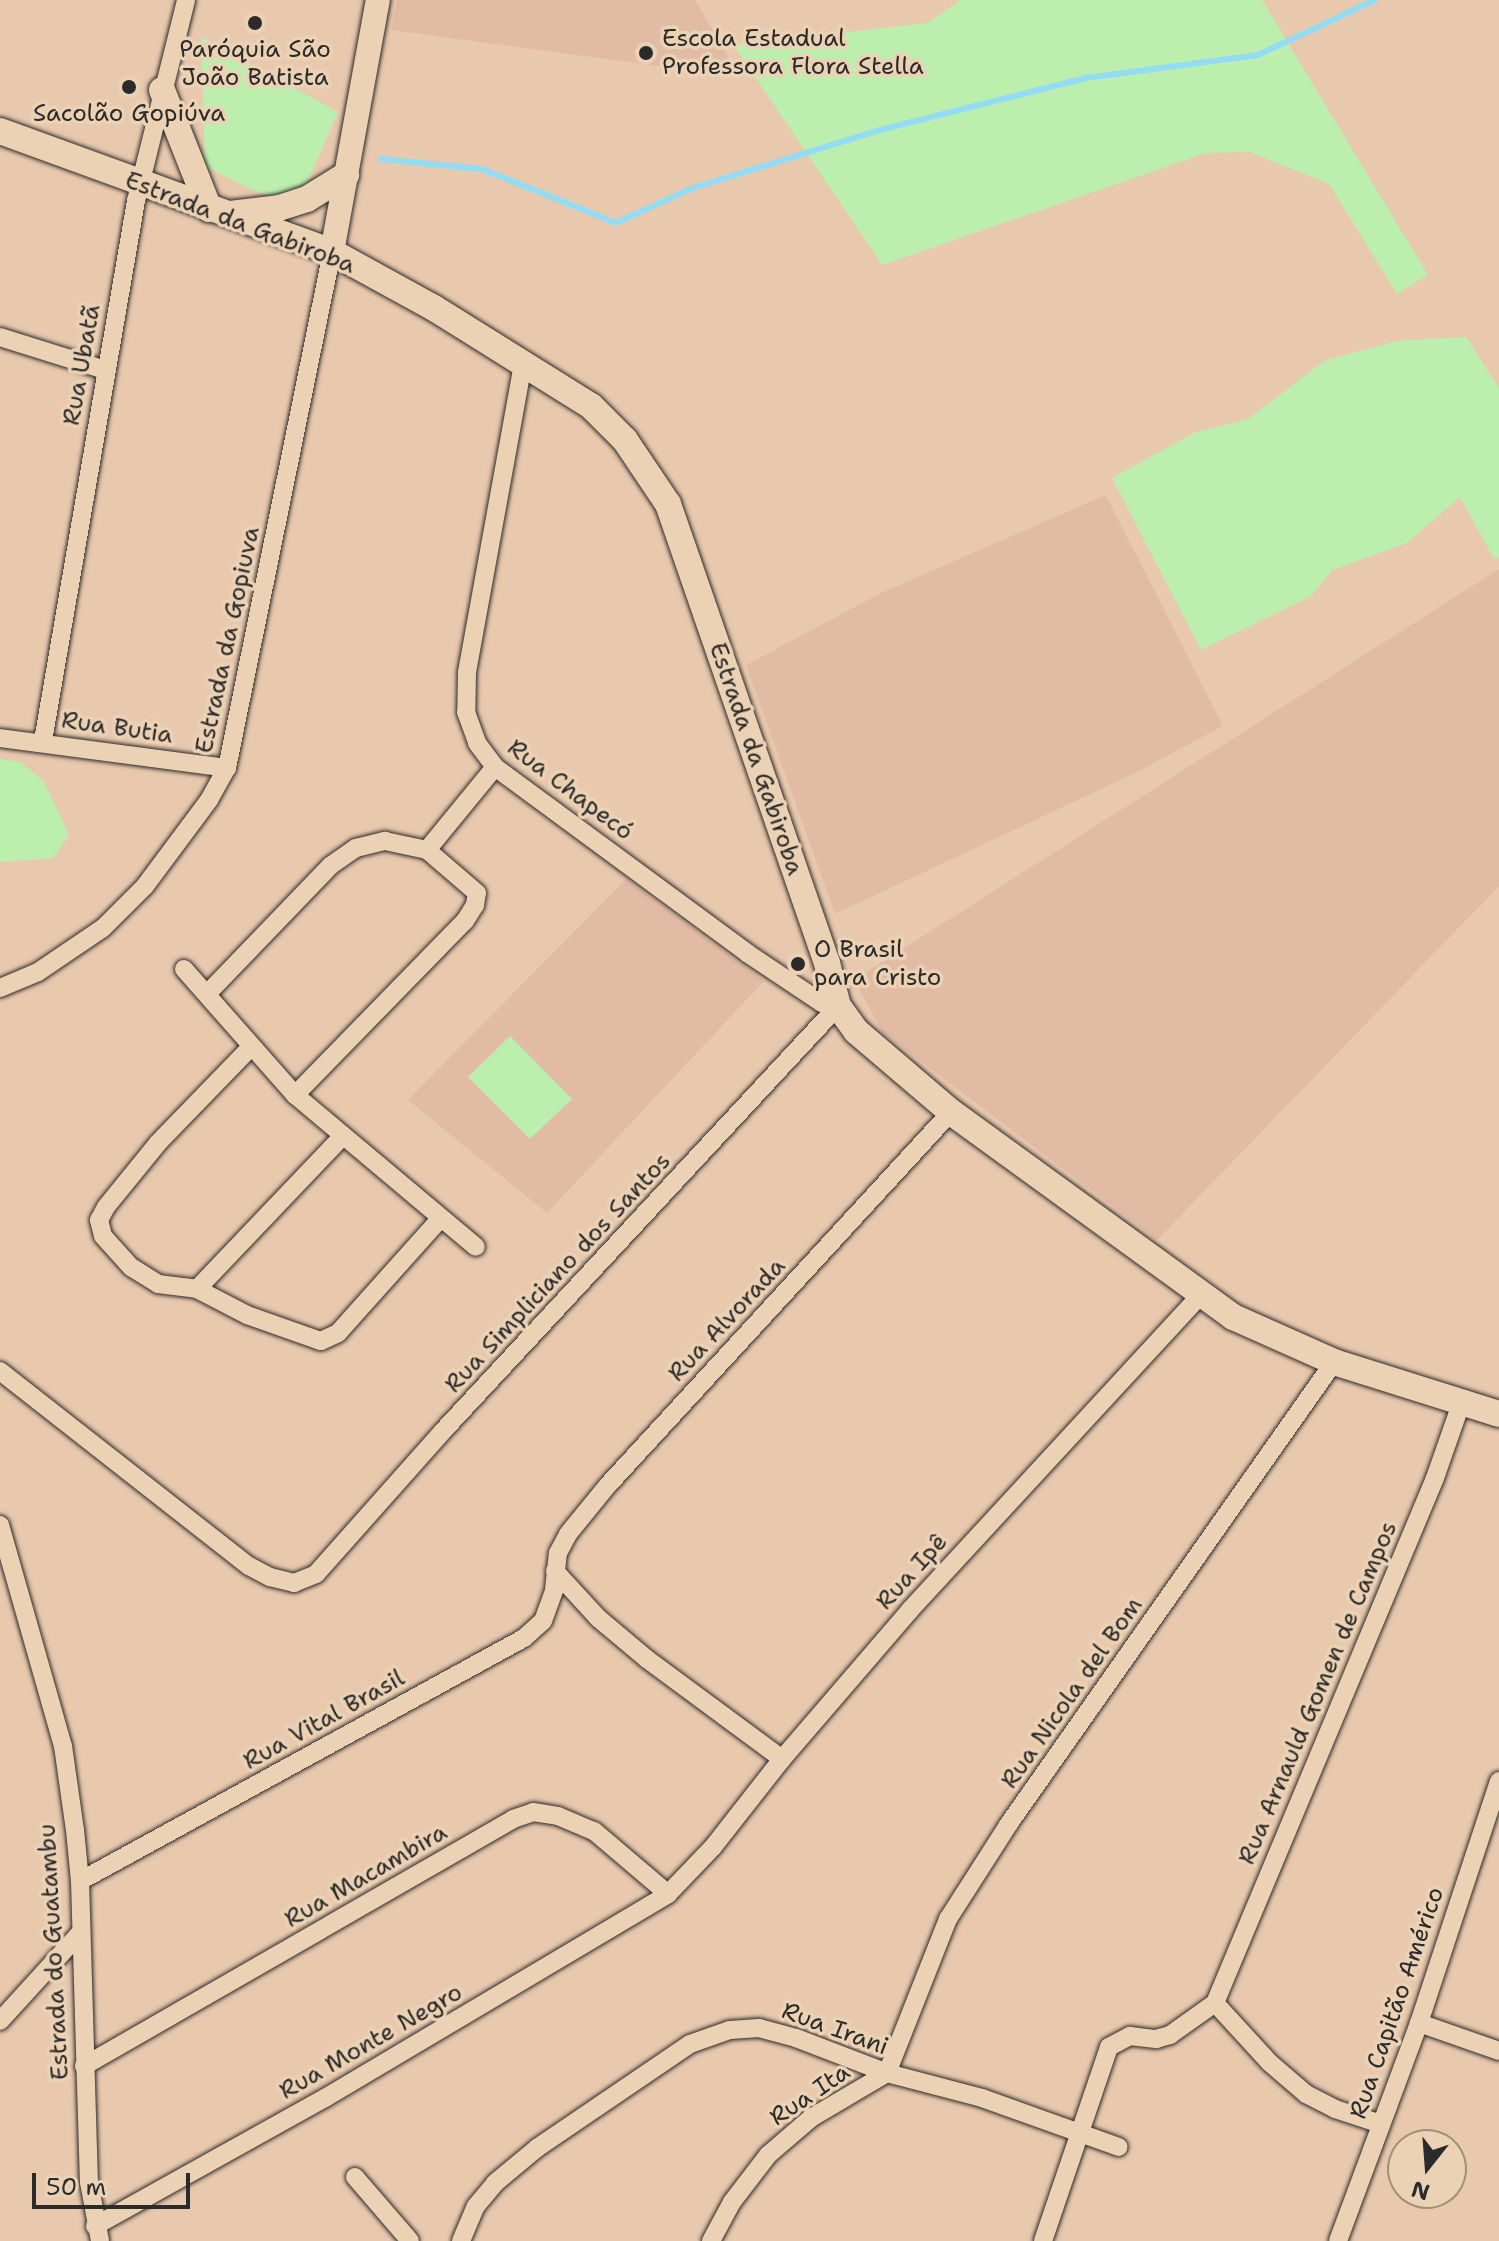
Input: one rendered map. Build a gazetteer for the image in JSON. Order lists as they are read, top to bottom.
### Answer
{
  "streets": {
    "main road": ["Estrada da Gabiroba"],
    "street": [
      "Rua Ubatã",
      "Estrada da Gopiuva",
      "Rua Butia",
      "Rua Chapecó",
      "Rua Simpliciano dos Santos",
      "Rua Alvorada",
      "Rua Ipê",
      "Rua Nicola del Bom",
      "Rua Arnauld Gomen de Campos",
      "Rua Vital Brasil",
      "Rua Macambira",
      "Estrada do Guatambu",
      "Rua Capitão Américo",
      "Rua Irani",
      "Rua Monte Negro",
      "Rua Ita"
    ]
  },
  "crossings": [
    ["Estrada da Gabiroba", "Rua Ubatã"],
    ["Estrada da Gabiroba", "Estrada da Gopiuva"],
    ["Estrada da Gabiroba", "Rua Chapecó"],
    ["Estrada da Gabiroba", "Rua Simpliciano dos Santos"],
    ["Estrada da Gabiroba", "Rua Alvorada"],
    ["Estrada da Gabiroba", "Rua Ipê"],
    ["Estrada da Gabiroba", "Rua Nicola del Bom"],
    ["Estrada da Gabiroba", "Rua Arnauld Gomen de Campos"],
    ["Rua Ubatã", "Rua Butia"],
    ["Estrada da Gopiuva", "Rua Butia"],
    ["Rua Chapecó", "Rua Simpliciano dos Santos"],
    ["Rua Alvorada", "Rua Vital Brasil"],
    ["Rua Ipê", "Rua Macambira"],
    ["Rua Ipê", "Rua Monte Negro"],
    ["Rua Nicola del Bom", "Rua Irani"],
    ["Rua Nicola del Bom", "Rua Ita"],
    ["Rua Vital Brasil", "Estrada do Guatambu"],
    ["Rua Macambira", "Estrada do Guatambu"],
    ["Rua Macambira", "Rua Monte Negro"],
    ["Estrada do Guatambu", "Rua Monte Negro"],
    ["Rua Irani", "Rua Ita"]
  ],
  "places": [
    "Paróquia São João Batista",
    "Escola Estadual Professora Flora Stella",
    "Sacolão Gopiúva",
    "O Brasil para Cristo"
  ],
  "scale_bar": "50 m",
  "north": "bottom"
}
